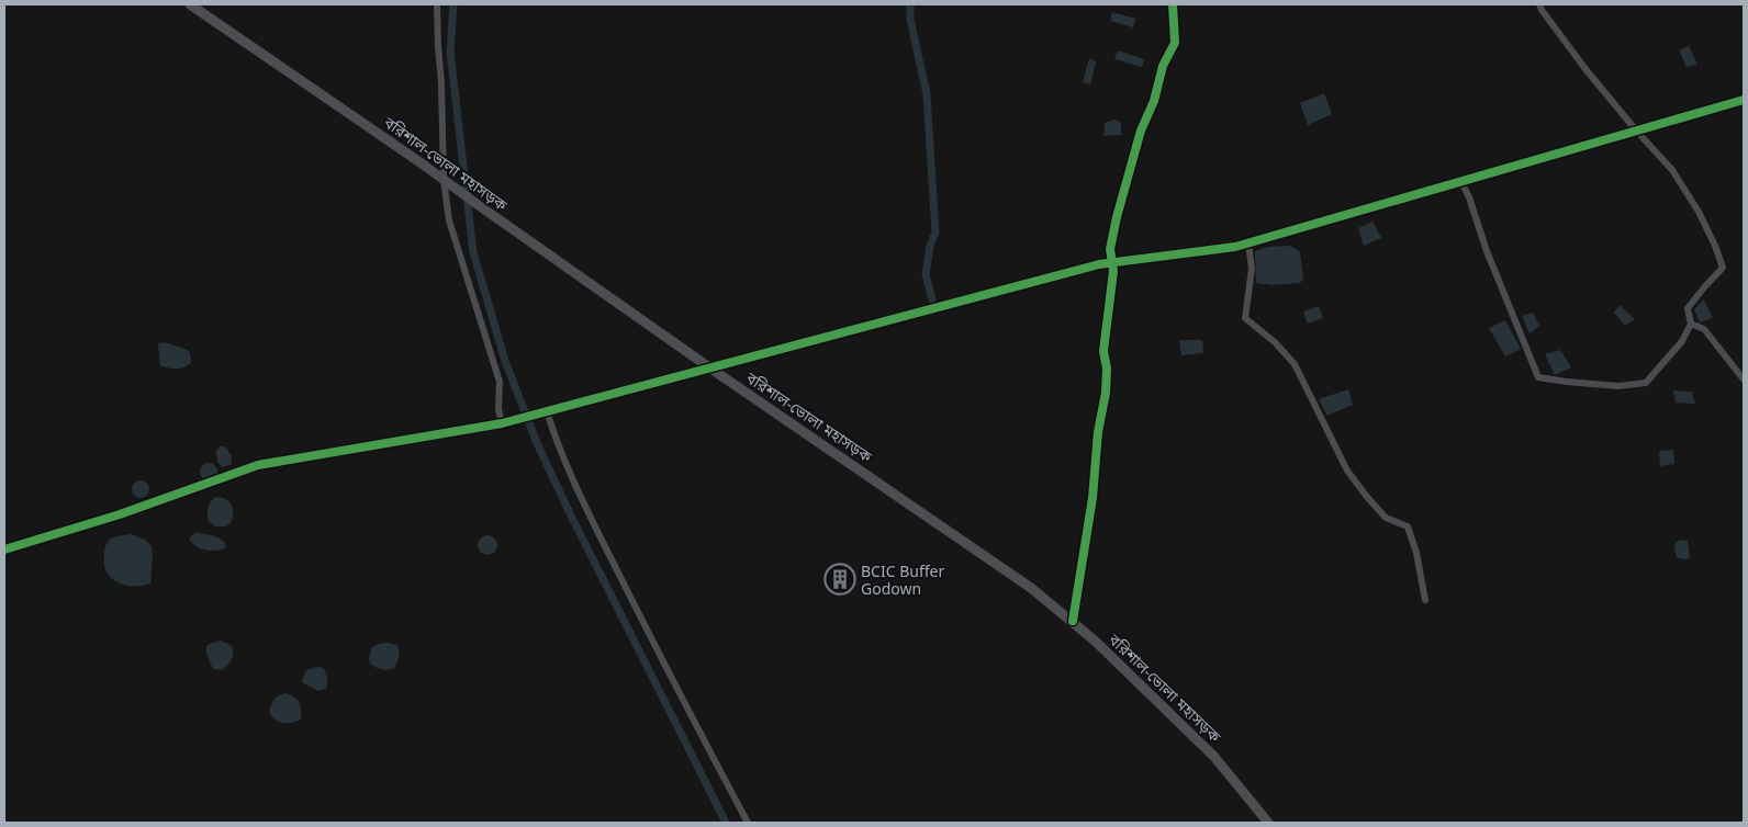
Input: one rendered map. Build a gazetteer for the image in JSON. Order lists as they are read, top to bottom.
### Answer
{
  "streets": {
    "highway": ["বরিশাল-ভোলা মহাসড়ক"]
  },
  "places": {
    "building": ["BCIC Buffer Godown"]
  }
}
